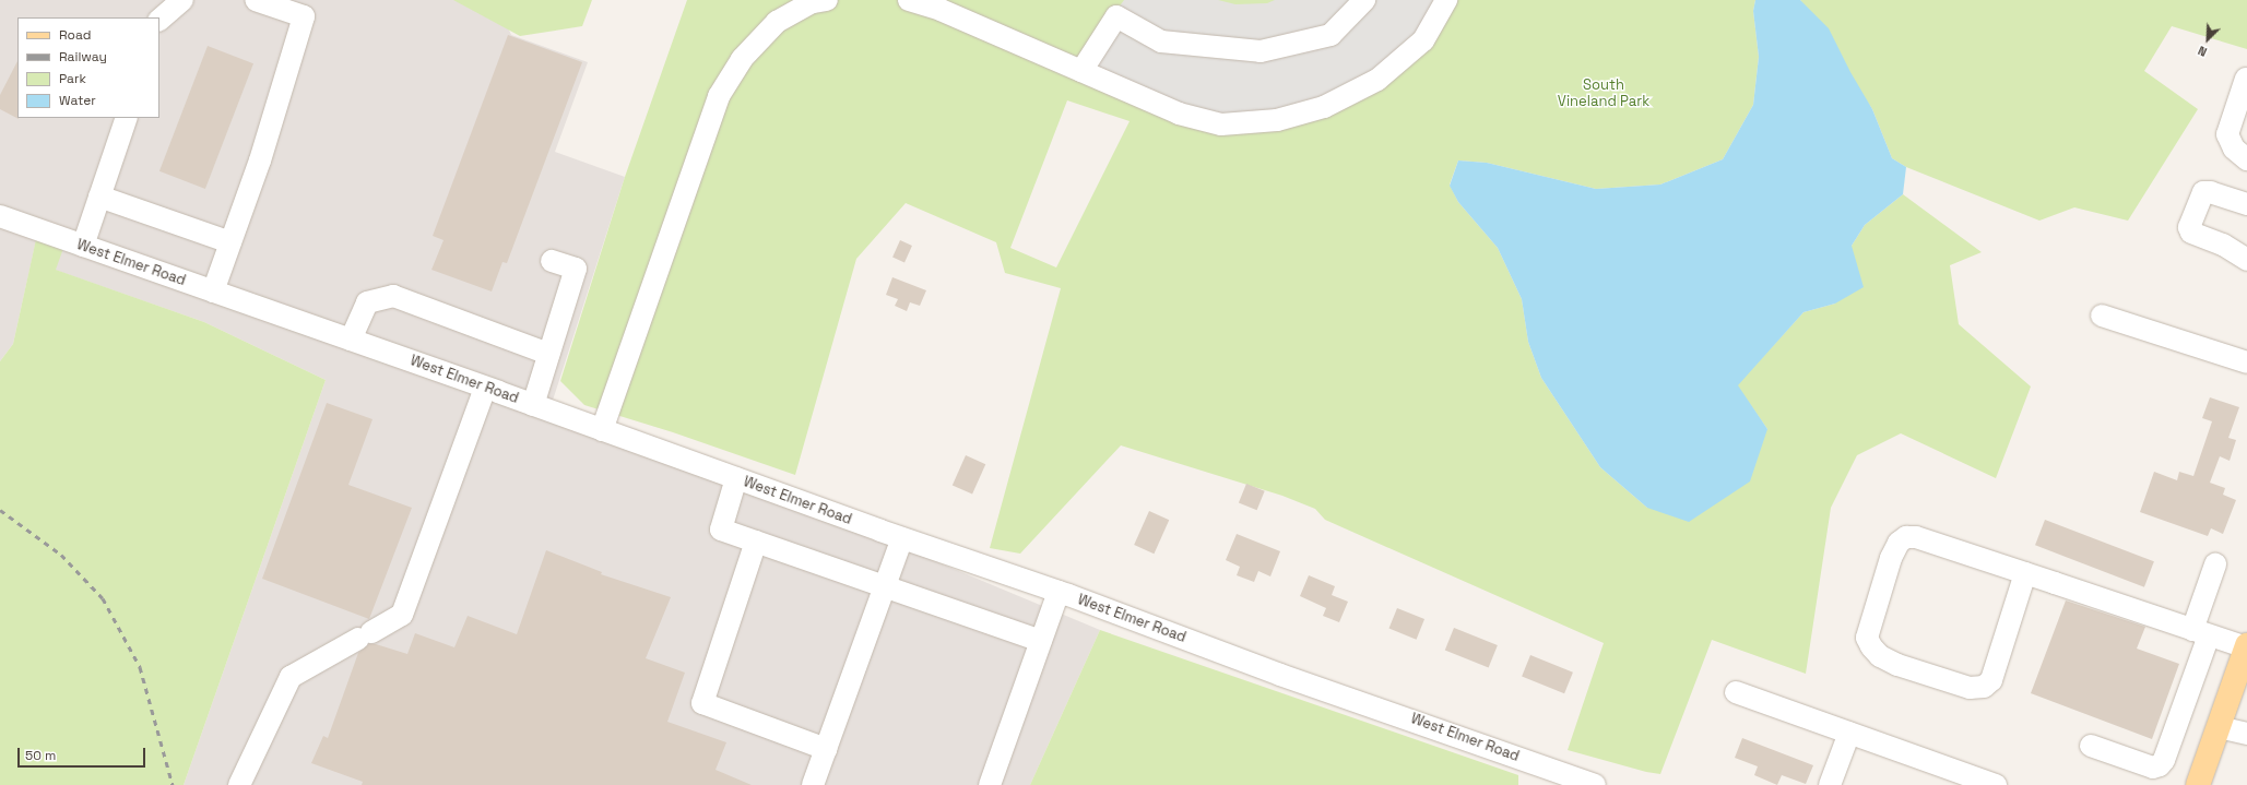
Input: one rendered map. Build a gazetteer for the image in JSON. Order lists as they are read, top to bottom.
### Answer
{
  "streets": {
    "street": ["West Elmer Road"]
  },
  "parks": ["South Vineland Park"],
  "legend": [
    "Road",
    "Railway",
    "Park",
    "Water"
  ],
  "scale_bar": "50 m",
  "north": "bottom left"
}
